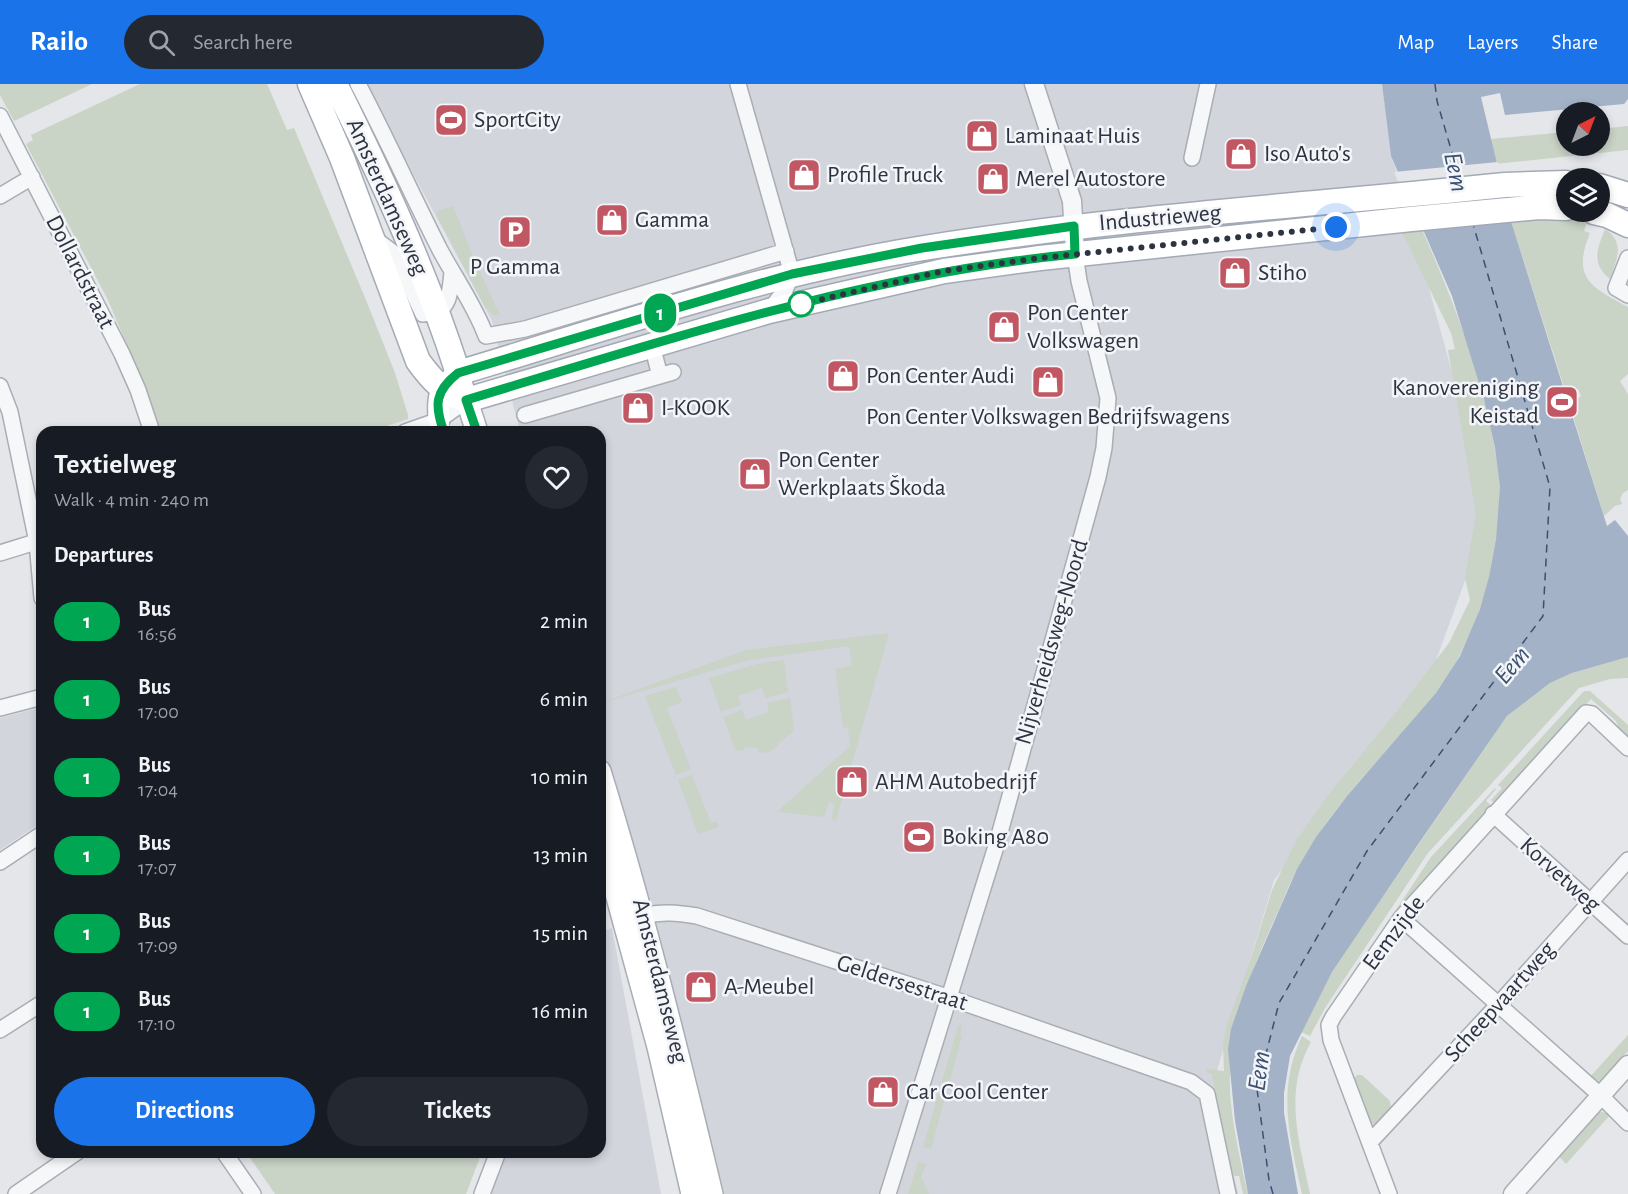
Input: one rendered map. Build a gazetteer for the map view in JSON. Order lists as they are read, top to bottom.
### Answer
{
  "streets": {
    "main road": ["Amsterdamseweg", "Industrieweg"],
    "street": [
      "Dollardstraat",
      "Nijverheidsweg-Noord",
      "Korvetweg",
      "Eemzijde",
      "Geldersestraat",
      "Scheepvaartweg"
    ]
  },
  "crossings": [
    ["Amsterdamseweg", "Industrieweg"],
    ["Amsterdamseweg", "Geldersestraat"],
    ["Industrieweg", "Nijverheidsweg-Noord"],
    ["Nijverheidsweg-Noord", "Geldersestraat"],
    ["Korvetweg", "Eemzijde"],
    ["Korvetweg", "Scheepvaartweg"],
    ["Eemzijde", "Scheepvaartweg"]
  ],
  "water": ["Eem"],
  "places": {
    "sports": ["SportCity", "Kanovereniging Keistad", "Boking A80"],
    "shop": [
      "Laminaat Huis",
      "Iso Auto's",
      "Profile Truck",
      "Merel Autostore",
      "Gamma",
      "Stiho",
      "Pon Center Volkswagen",
      "Pon Center Audi",
      "Pon Center Volkswagen Bedrijfswagens",
      "I-KOOK",
      "Pon Center Werkplaats Škoda",
      "AHM Autobedrijf",
      "A-Meubel",
      "Car Cool Center"
    ],
    "parking": ["P Gamma"]
  },
  "lines": ["bus line 1"],
  "north": "top right",
  "page": {
    "header": "Railo",
    "search": "Search here",
    "nav": ["Map", "Layers", "Share"],
    "on_map": "1",
    "heading": [
      ["Textielweg", "Walk · 4 min · 240 m"],
      "Departures"
    ],
    "list": [
      {
        "mark": "1",
        "name": "Bus",
        "note": "16:56",
        "value": "2 min"
      },
      {
        "mark": "1",
        "name": "Bus",
        "note": "17:00",
        "value": "6 min"
      },
      {
        "mark": "1",
        "name": "Bus",
        "note": "17:04",
        "value": "10 min"
      },
      {
        "mark": "1",
        "name": "Bus",
        "note": "17:07",
        "value": "13 min"
      },
      {
        "mark": "1",
        "name": "Bus",
        "note": "17:09",
        "value": "15 min"
      },
      {
        "mark": "1",
        "name": "Bus",
        "note": "17:10",
        "value": "16 min"
      }
    ],
    "buttons": ["Directions", "Tickets"]
  }
}
